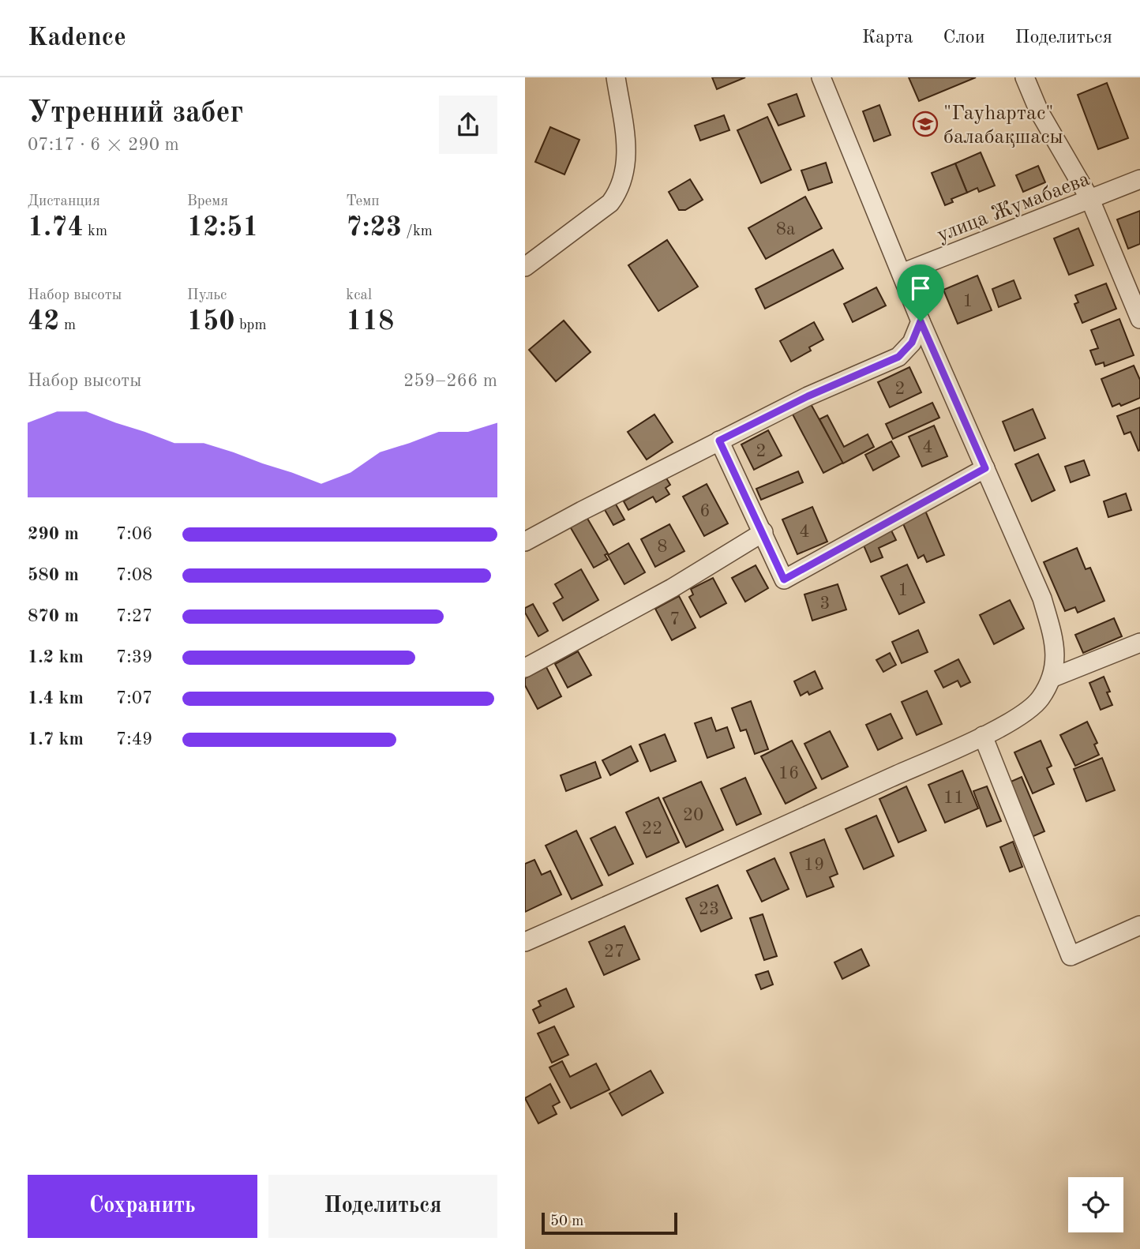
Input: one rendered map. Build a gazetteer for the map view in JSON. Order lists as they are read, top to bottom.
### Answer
{
  "streets": {
    "street": ["улица Жумабаева"]
  },
  "places": {
    "school or university": ["\"Гауһартас\" балабақшасы"]
  },
  "house_numbers": [
    "8а",
    "1",
    "2",
    "4",
    "2",
    "6",
    "4",
    "8",
    "1",
    "3",
    "7",
    "16",
    "11",
    "20",
    "22",
    "19",
    "23",
    "27"
  ],
  "scale_bar": "50 m",
  "page": {
    "header": "Kadence",
    "nav": ["Карта", "Слои", "Поделиться"],
    "heading": ["Утренний забег", "07:17 · 6 × 290 m"],
    "stats": [
      ["Дистанция", "1.74 km"],
      ["Время", "12:51"],
      ["Темп", "7:23 /km"],
      ["Набор высоты", "42 m"],
      ["Пульс", "150 bpm"],
      ["kcal", "118"]
    ],
    "chart": ["Набор высоты", "259–266 m"],
    "list": [
      {
        "name": "290 m",
        "note": "7:06"
      },
      {
        "name": "580 m",
        "note": "7:08"
      },
      {
        "name": "870 m",
        "note": "7:27"
      },
      {
        "name": "1.2 km",
        "note": "7:39"
      },
      {
        "name": "1.4 km",
        "note": "7:07"
      },
      {
        "name": "1.7 km",
        "note": "7:49"
      }
    ],
    "buttons": ["Сохранить", "Поделиться"],
    "scale": "50 m"
  }
}
